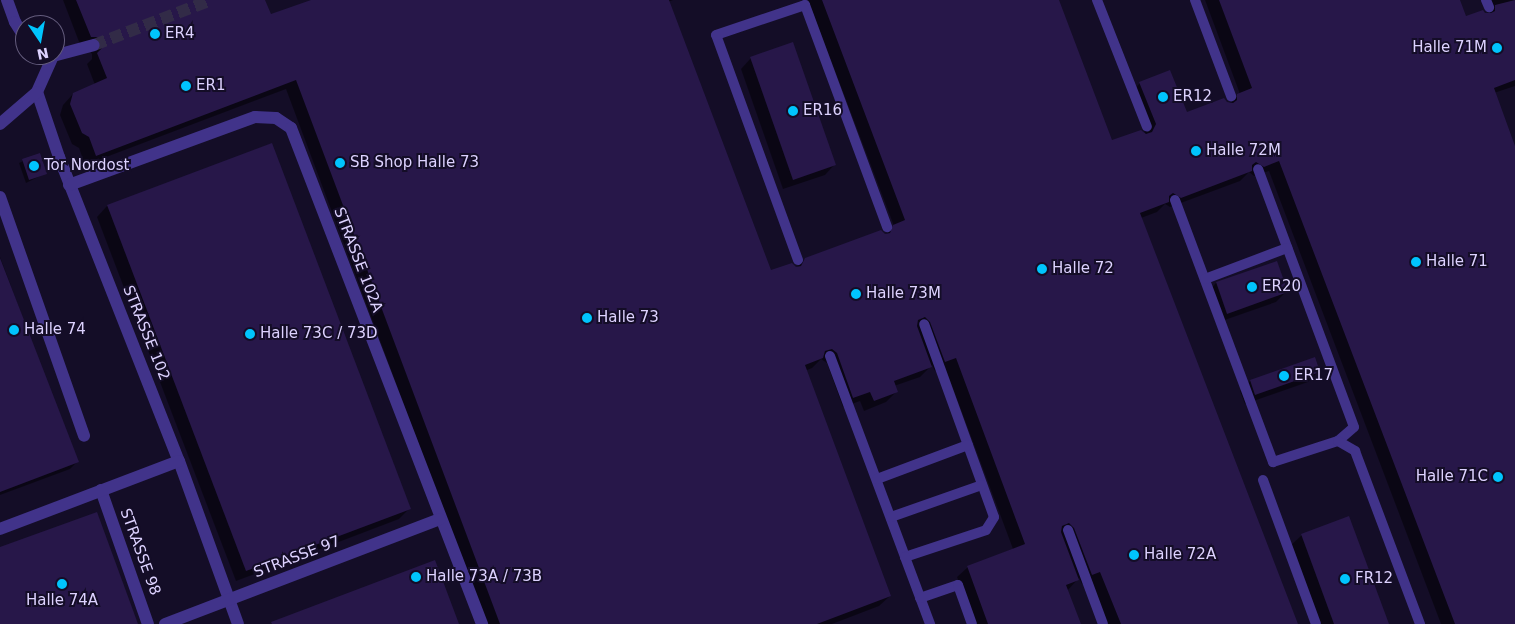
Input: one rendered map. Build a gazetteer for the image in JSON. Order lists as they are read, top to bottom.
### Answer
{
  "streets": {
    "street": [
      "STRASSE 102A",
      "STRASSE 102",
      "STRASSE 98",
      "STRASSE 97"
    ]
  },
  "crossings": [
    ["STRASSE 102A", "STRASSE 102"],
    ["STRASSE 102A", "STRASSE 97"],
    ["STRASSE 102", "STRASSE 97"]
  ],
  "places": [
    "ER4",
    "Halle 71M",
    "ER1",
    "ER12",
    "ER16",
    "Halle 72M",
    "SB Shop Halle 73",
    "Tor Nordost",
    "Halle 71",
    "Halle 72",
    "ER20",
    "Halle 73M",
    "Halle 73",
    "Halle 74",
    "Halle 73C / 73D",
    "ER17",
    "Halle 71C",
    "Halle 72A",
    "Halle 73A / 73B",
    "FR12",
    "Halle 74A"
  ],
  "north": "bottom"
}
